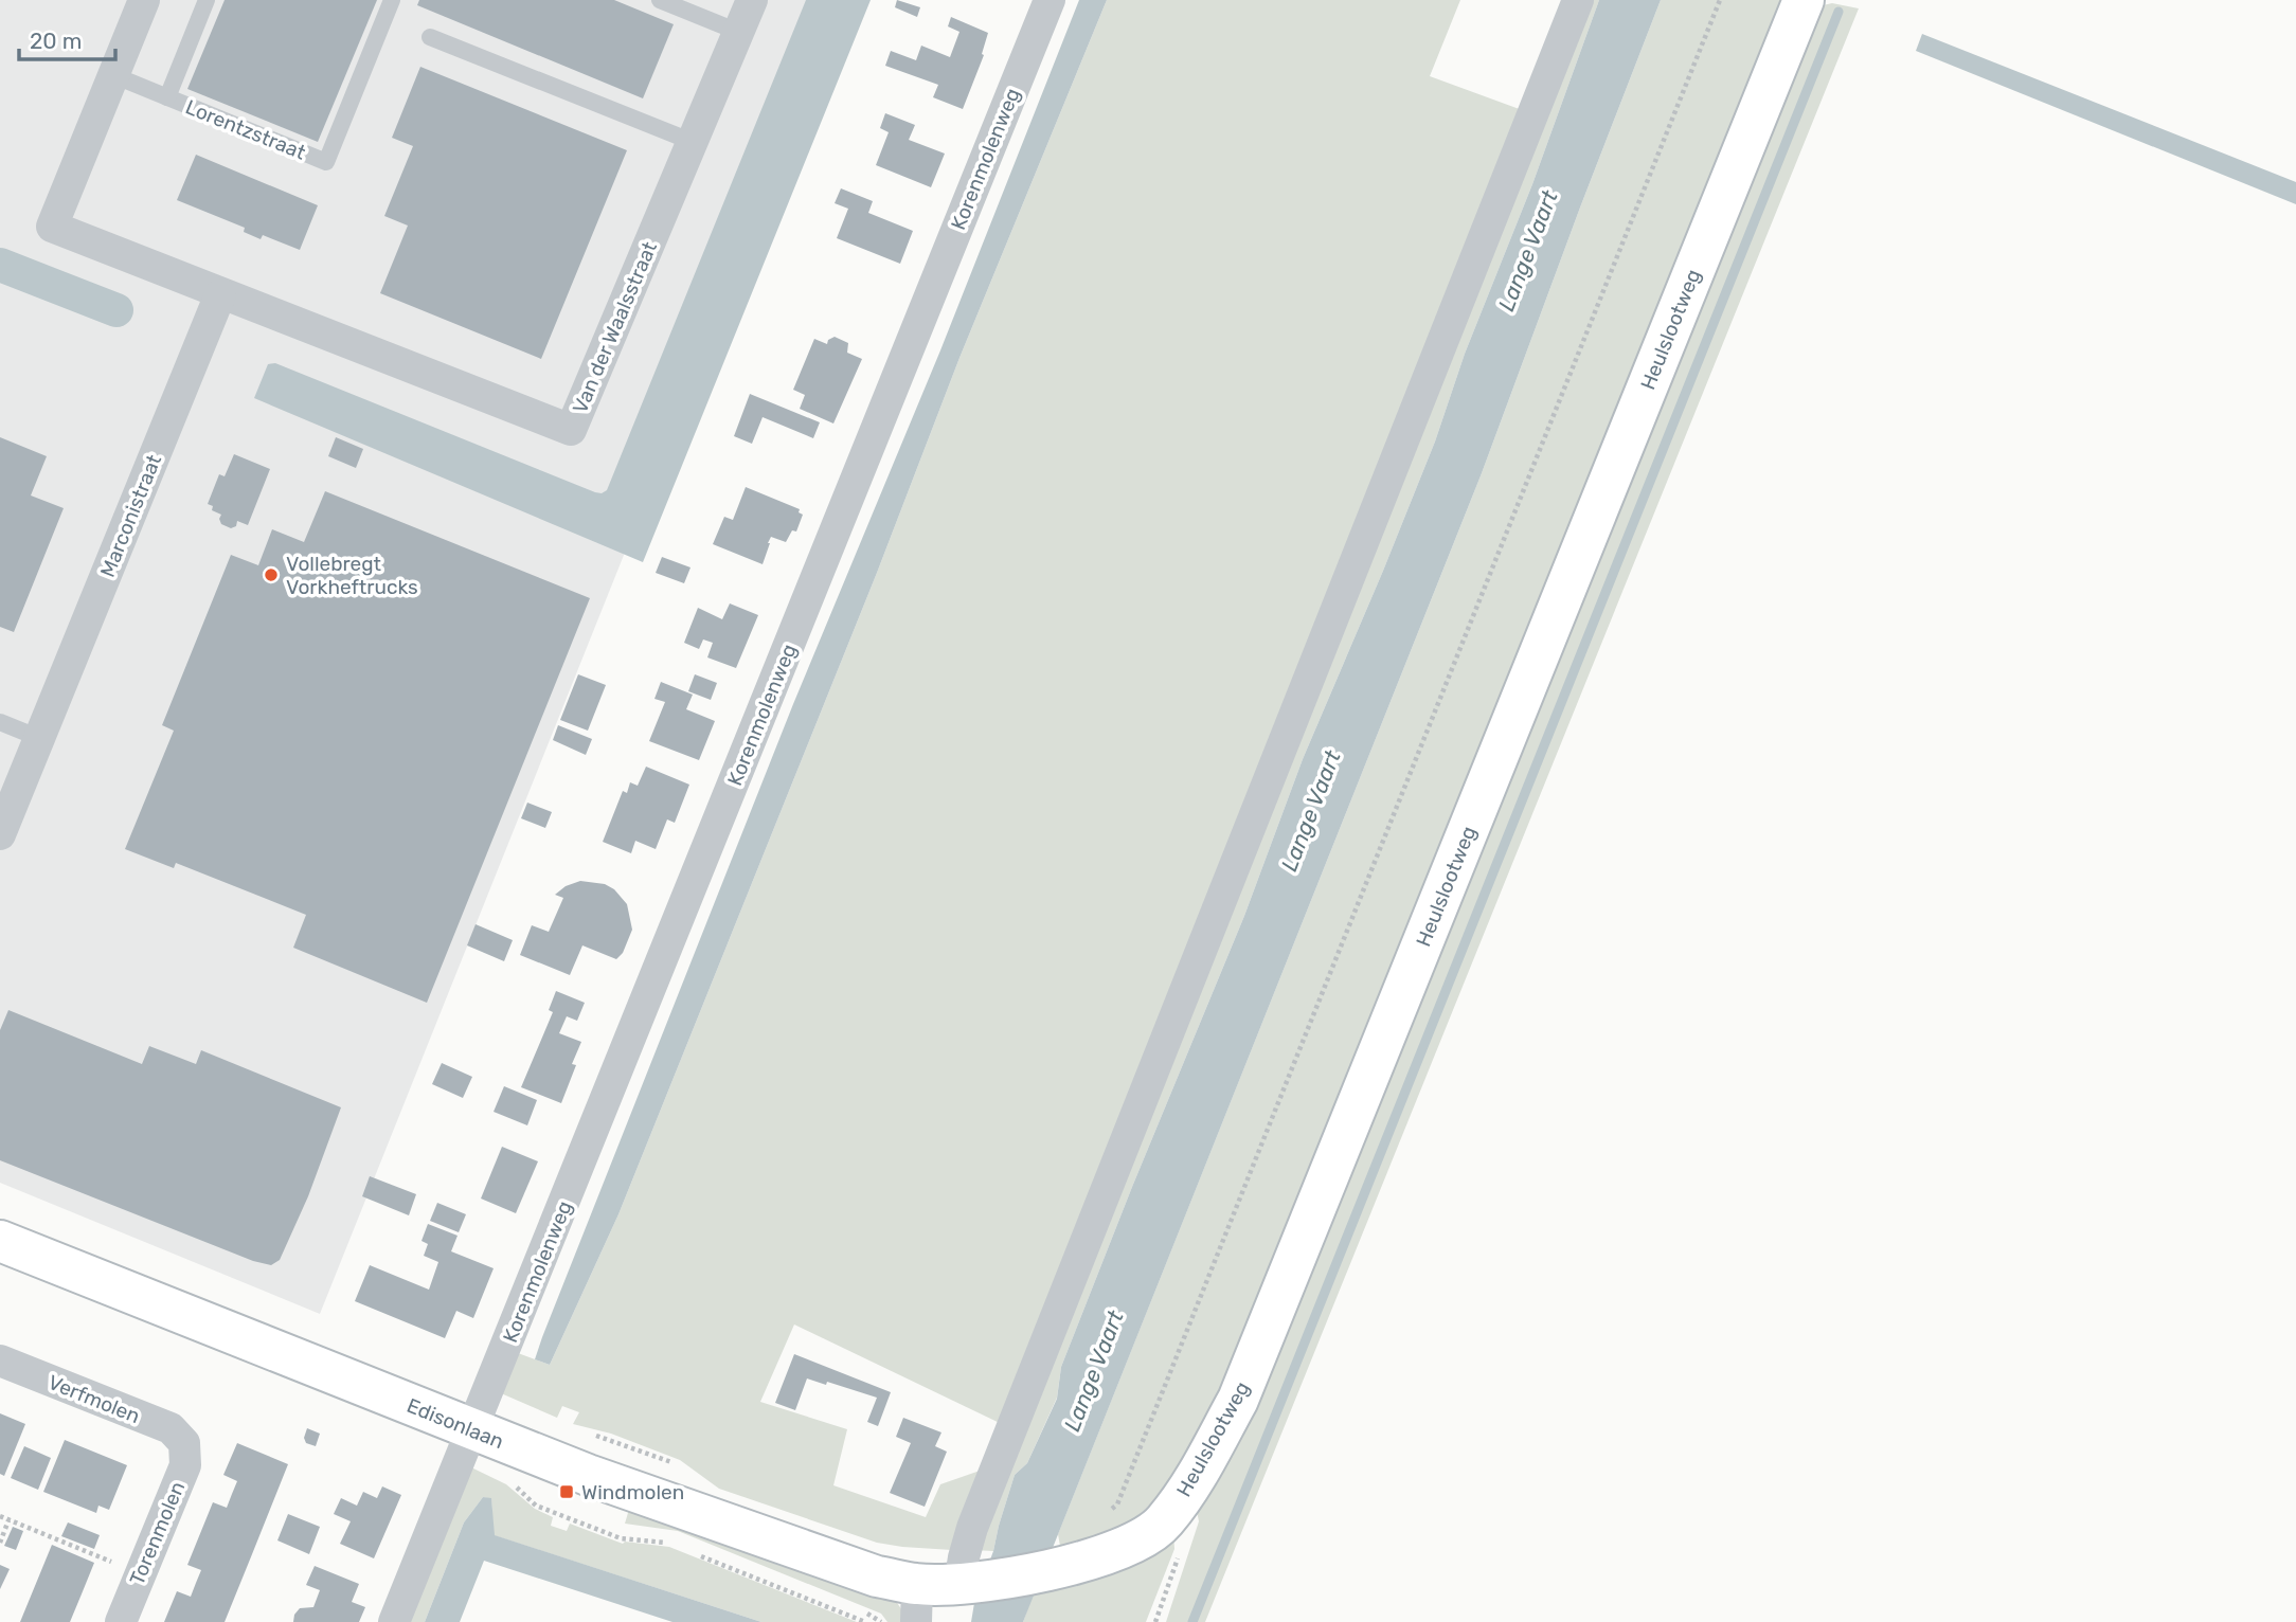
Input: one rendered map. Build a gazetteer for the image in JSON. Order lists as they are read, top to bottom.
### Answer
{
  "streets": {
    "street": [
      "Korenmolenweg",
      "Van der Waalsstraat",
      "Heulslootweg",
      "Marconistraat",
      "Verfmolen",
      "Edisonlaan",
      "Torenmolen"
    ],
    "lane": ["Lorentzstraat"]
  },
  "crossings": [
    ["Korenmolenweg", "Edisonlaan"],
    ["Van der Waalsstraat", "Marconistraat"],
    ["Heulslootweg", "Edisonlaan"],
    ["Verfmolen", "Torenmolen"]
  ],
  "water": ["Lange Vaart"],
  "places": {
    "other": ["Vollebregt Vorkheftrucks"],
    "transit": ["Windmolen"]
  },
  "scale_bar": "20 m"
}
